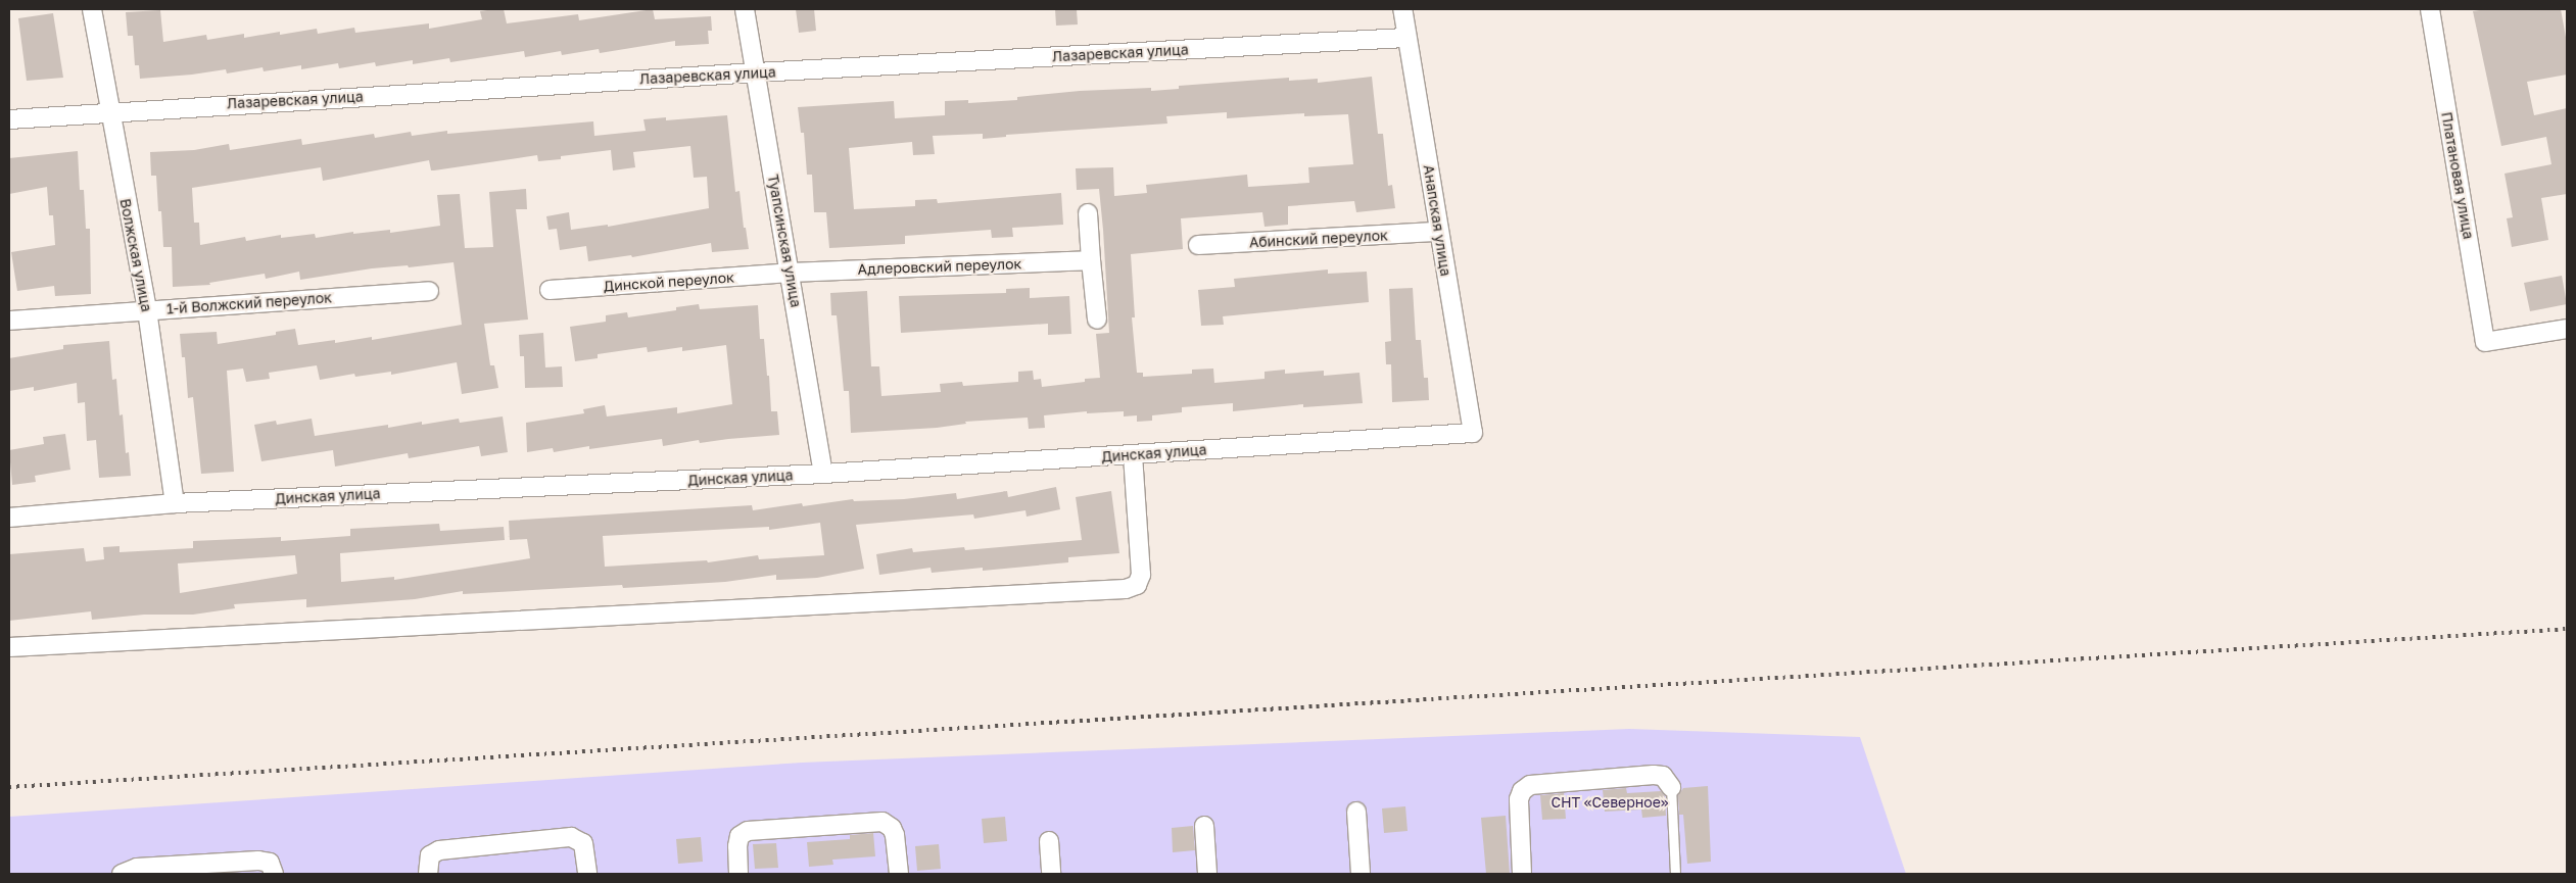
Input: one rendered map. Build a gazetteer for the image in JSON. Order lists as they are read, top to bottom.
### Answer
{
  "streets": {
    "street": [
      "Лазаревская улица",
      "Платановая улица",
      "Анапская улица",
      "Абинский переулок",
      "Туапсинская улица",
      "Волжская улица",
      "Адлеровский переулок",
      "Динской переулок",
      "1-й Волжский переулок",
      "Динская улица"
    ]
  },
  "crossings": [
    ["Лазаревская улица", "Анапская улица"],
    ["Лазаревская улица", "Туапсинская улица"],
    ["Лазаревская улица", "Волжская улица"],
    ["Анапская улица", "Абинский переулок"],
    ["Анапская улица", "Динская улица"],
    ["Туапсинская улица", "Адлеровский переулок"],
    ["Туапсинская улица", "Динской переулок"],
    ["Туапсинская улица", "Динская улица"],
    ["Волжская улица", "1-й Волжский переулок"],
    ["Волжская улица", "Динская улица"],
    ["Адлеровский переулок", "Динской переулок"]
  ],
  "parks": ["СНТ «Северное»"]
}
